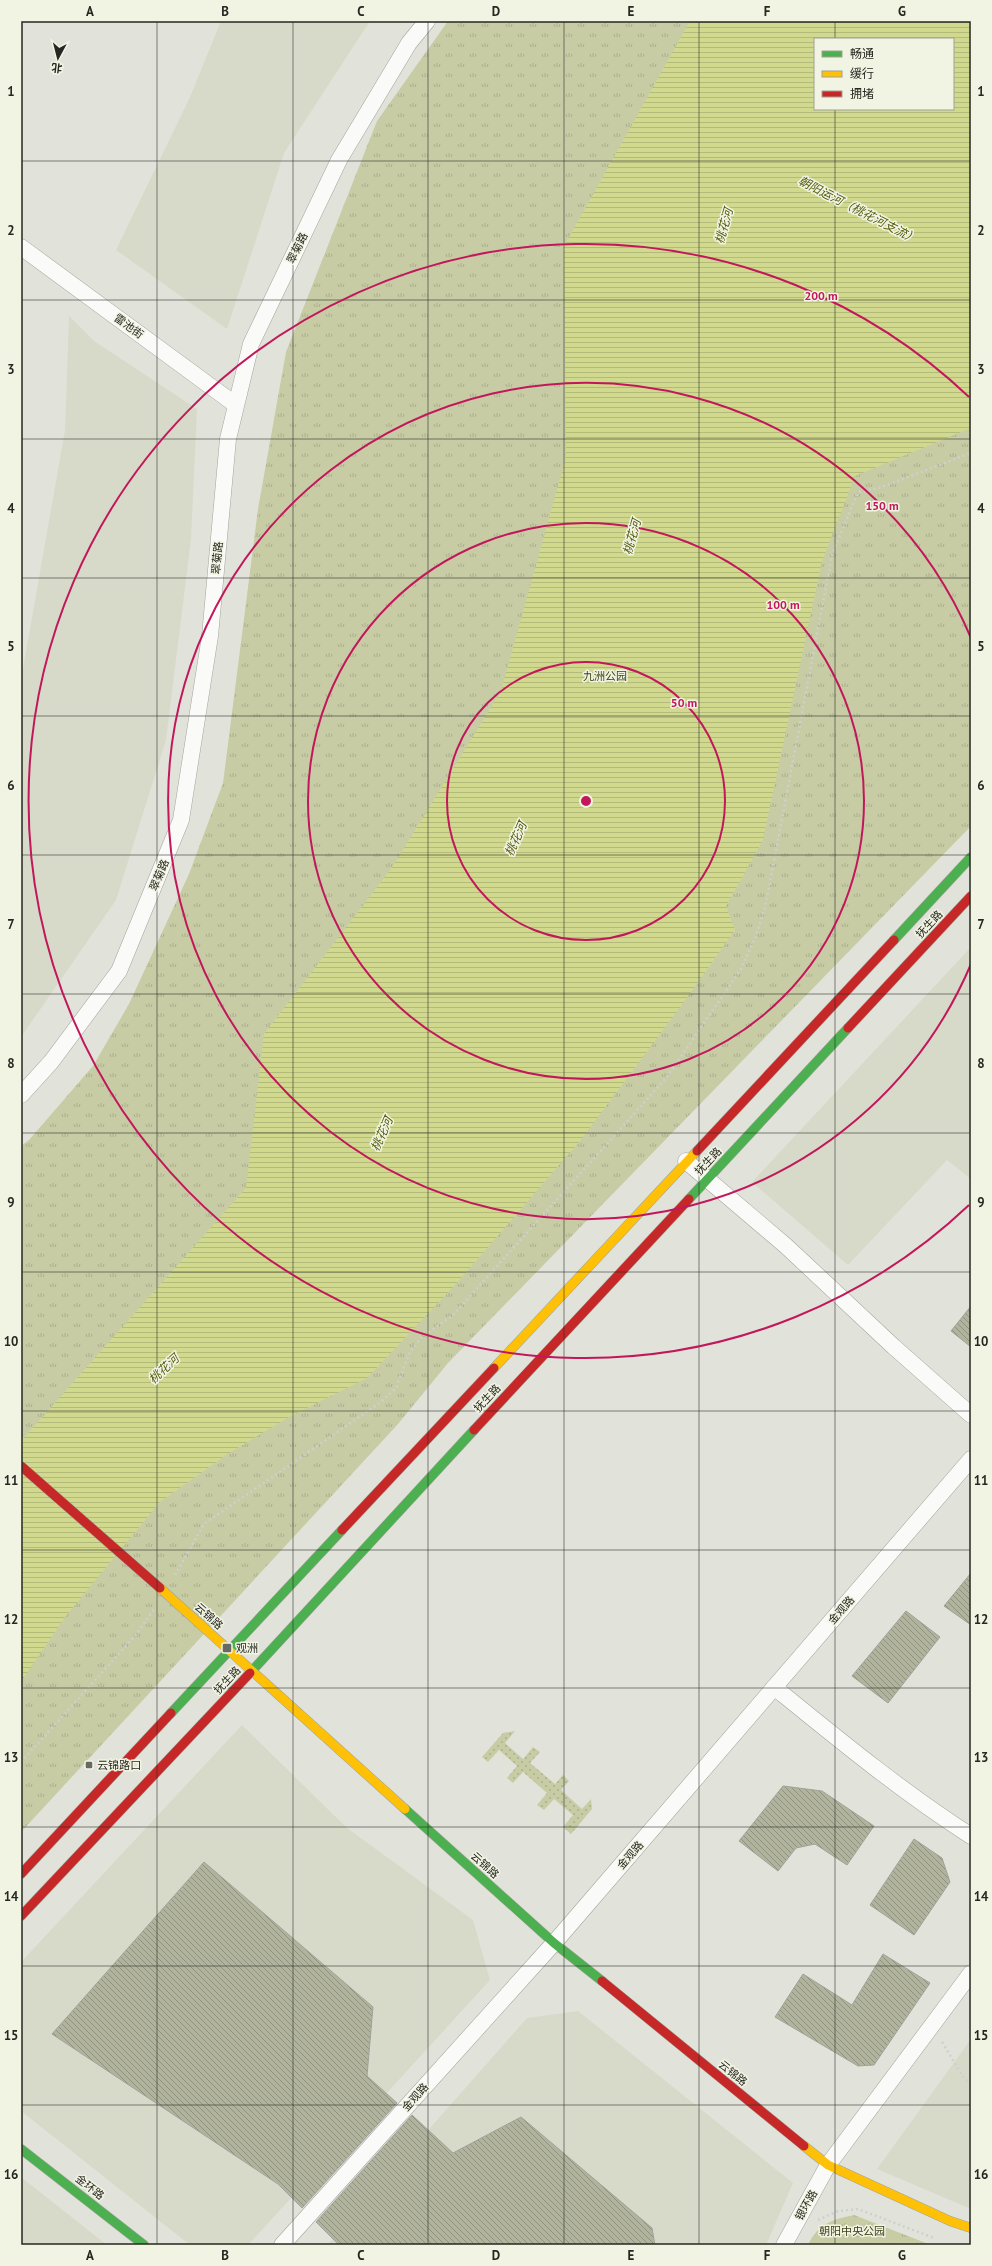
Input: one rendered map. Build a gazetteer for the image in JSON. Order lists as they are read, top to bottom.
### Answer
{
  "streets": {
    "main road": ["抚生路", "云锦路", "金环路"],
    "street": [
      "翠菊路",
      "雷池街",
      "金观路",
      "银环路"
    ]
  },
  "crossings": [
    ["翠菊路", "雷池街"],
    ["抚生路", "云锦路"],
    ["金观路", "云锦路"],
    ["云锦路", "银环路"]
  ],
  "water": ["朝阳运河（桃花河支流）", "桃花河"],
  "parks": ["九洲公园", "朝阳中央公园"],
  "places": {
    "transit": ["观洲", "云锦路口"]
  },
  "legend": ["畅通", "缓行", "拥堵"],
  "north": "bottom",
  "grid": {
    "columns": [
      "A",
      "B",
      "C",
      "D",
      "E",
      "F",
      "G"
    ],
    "rows": [
      "1",
      "2",
      "3",
      "4",
      "5",
      "6",
      "7",
      "8",
      "9",
      "10",
      "11",
      "12",
      "13",
      "14",
      "15",
      "16"
    ]
  },
  "rings": [
    "200 m",
    "150 m",
    "100 m",
    "50 m"
  ]
}
